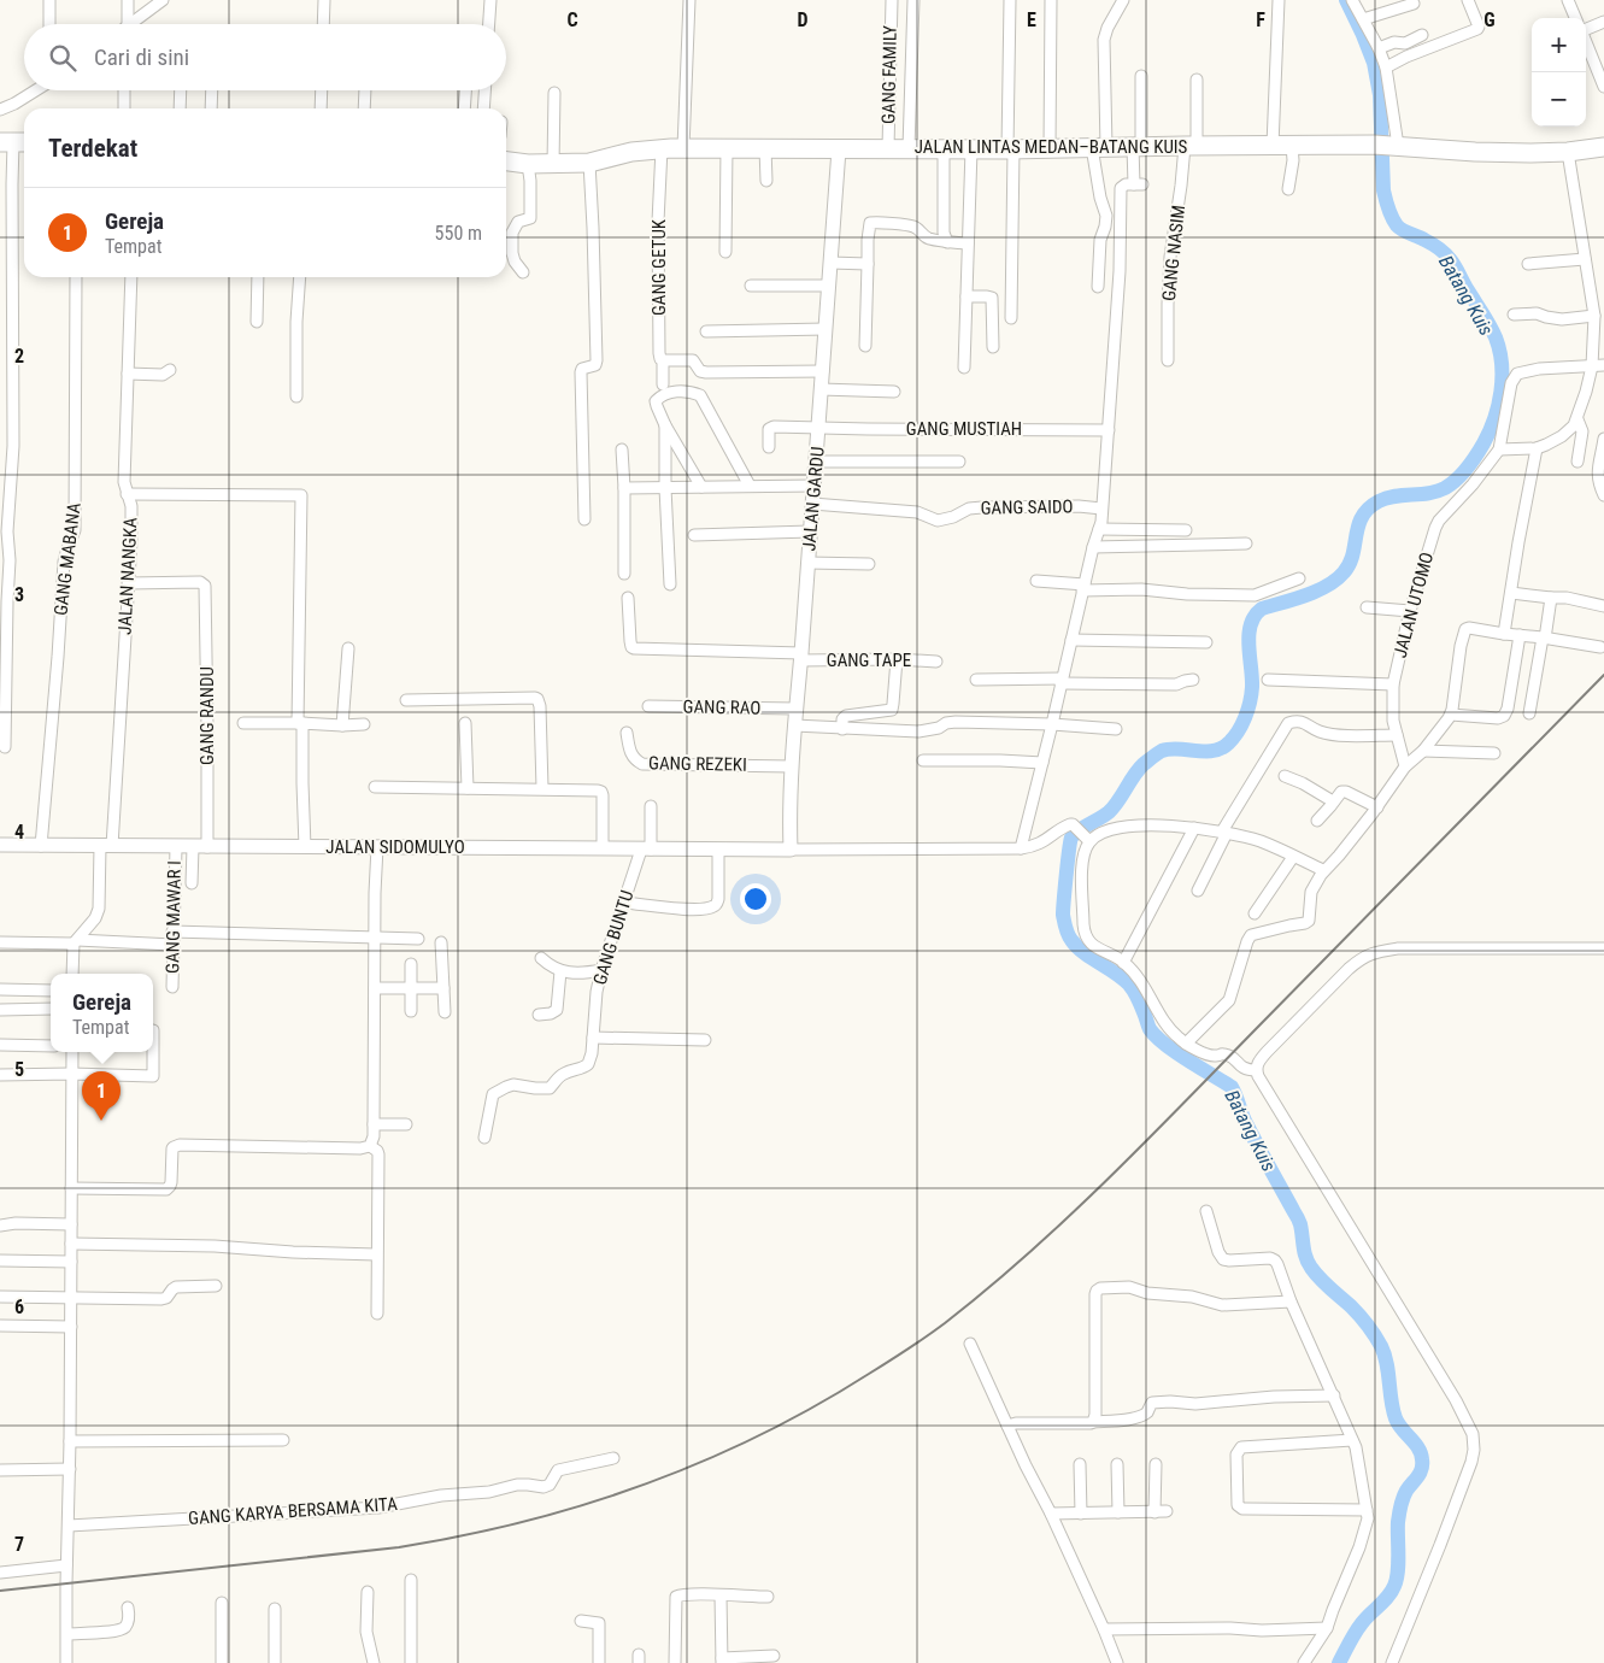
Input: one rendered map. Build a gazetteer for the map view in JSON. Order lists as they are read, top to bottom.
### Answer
{
  "streets": {
    "highway": ["JALAN LINTAS MEDAN–BATANG KUIS"],
    "street": [
      "GANG FAMILY",
      "GANG NASIM",
      "GANG GETUK",
      "GANG MUSTIAH",
      "JALAN GARDU",
      "GANG SAIDO",
      "GANG MABANA",
      "JALAN NANGKA",
      "JALAN UTOMO",
      "GANG TAPE",
      "GANG RAO",
      "GANG RANDU",
      "GANG REZEKI",
      "JALAN SIDOMULYO",
      "GANG MAWAR I",
      "GANG BUNTU",
      "GANG KARYA BERSAMA KITA"
    ]
  },
  "crossings": [
    ["GANG FAMILY", "JALAN LINTAS MEDAN–BATANG KUIS"],
    ["JALAN LINTAS MEDAN–BATANG KUIS", "GANG NASIM"],
    ["JALAN LINTAS MEDAN–BATANG KUIS", "GANG GETUK"],
    ["JALAN LINTAS MEDAN–BATANG KUIS", "JALAN GARDU"],
    ["GANG MUSTIAH", "JALAN GARDU"],
    ["JALAN GARDU", "GANG SAIDO"],
    ["JALAN GARDU", "GANG TAPE"],
    ["JALAN GARDU", "GANG RAO"],
    ["JALAN GARDU", "GANG REZEKI"],
    ["JALAN GARDU", "JALAN SIDOMULYO"],
    ["GANG MABANA", "JALAN SIDOMULYO"],
    ["JALAN NANGKA", "GANG RANDU"],
    ["JALAN NANGKA", "JALAN SIDOMULYO"],
    ["GANG RANDU", "JALAN SIDOMULYO"],
    ["JALAN SIDOMULYO", "GANG MAWAR I"],
    ["JALAN SIDOMULYO", "GANG BUNTU"]
  ],
  "water": ["Batang Kuis"],
  "page": {
    "map_buttons": ["+", "−"],
    "search": "Cari di sini",
    "heading": "Terdekat",
    "list": [
      {
        "mark": "1",
        "name": "Gereja",
        "note": "Tempat",
        "value": "550 m"
      }
    ],
    "popup": ["Gereja", "Tempat"],
    "pins": "1"
  },
  "grid": {
    "columns": [
      "C",
      "D",
      "E",
      "F",
      "G"
    ],
    "rows": [
      "2",
      "3",
      "4",
      "5",
      "6",
      "7"
    ]
  }
}
